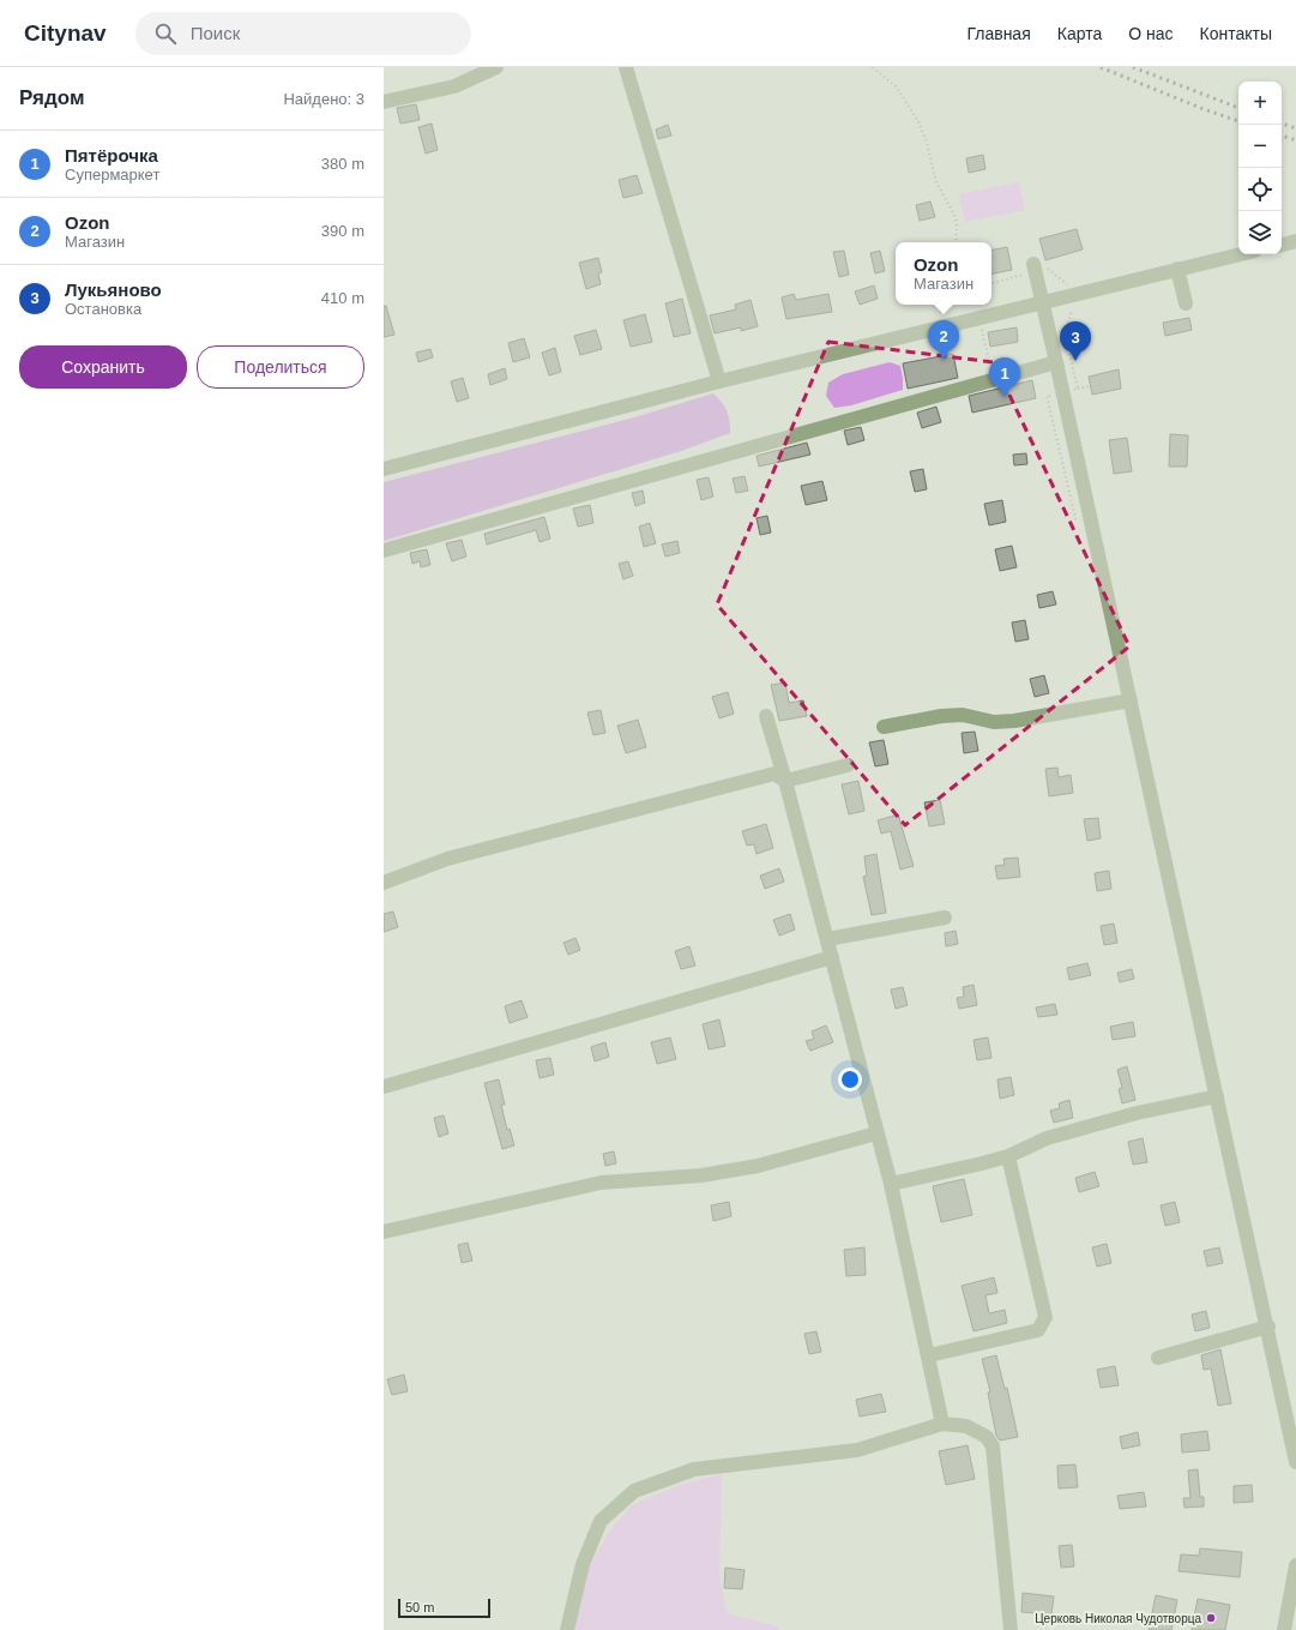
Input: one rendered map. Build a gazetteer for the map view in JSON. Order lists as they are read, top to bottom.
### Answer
{
  "places": ["Церковь Николая Чудотворца"],
  "scale_bar": "50 m",
  "page": {
    "header": "Citynav",
    "search": "Поиск",
    "nav": [
      "Главная",
      "Карта",
      "О нас",
      "Контакты"
    ],
    "heading": ["Рядом", "Найдено: 3"],
    "map_buttons": ["+", "−"],
    "list": [
      {
        "mark": "1",
        "name": "Пятёрочка",
        "note": "Супермаркет",
        "value": "380 m"
      },
      {
        "mark": "2",
        "name": "Ozon",
        "note": "Магазин",
        "value": "390 m"
      },
      {
        "mark": "3",
        "name": "Лукьяново",
        "note": "Остановка",
        "value": "410 m"
      }
    ],
    "popup": ["Ozon", "Магазин"],
    "pins": ["2", "3", "1"],
    "buttons": ["Сохранить", "Поделиться"],
    "scale": "50 m"
  }
}
